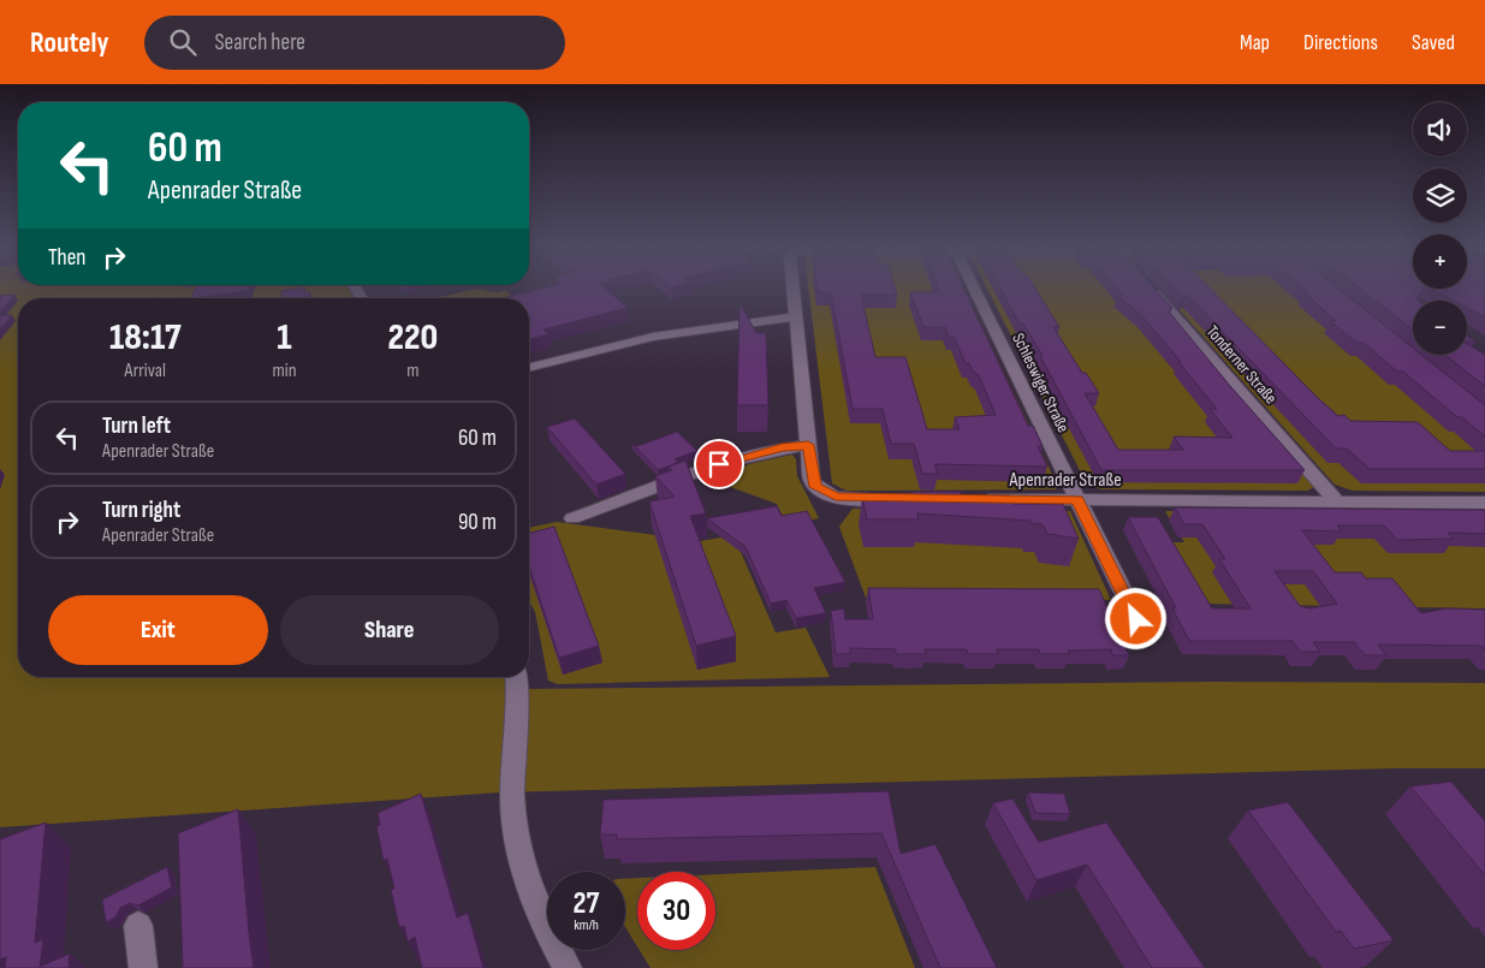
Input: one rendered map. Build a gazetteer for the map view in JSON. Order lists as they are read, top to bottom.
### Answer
{
  "streets": {
    "street": ["Tonderner Straße", "Schleswiger Straße", "Apenrader Straße"]
  },
  "crossings": [
    ["Tonderner Straße", "Apenrader Straße"],
    ["Schleswiger Straße", "Apenrader Straße"]
  ],
  "page": {
    "header": "Routely",
    "search": "Search here",
    "nav": ["Map", "Directions", "Saved"],
    "map_buttons": ["+", "−"],
    "turn": ["60 m", "Apenrader Straße"],
    "then": "Then",
    "eta": [
      "18:17",
      "Arrival",
      "1",
      "min",
      "220",
      "m"
    ],
    "list": [
      {
        "name": "Turn left",
        "note": "Apenrader Straße",
        "value": "60 m"
      },
      {
        "name": "Turn right",
        "note": "Apenrader Straße",
        "value": "90 m"
      }
    ],
    "buttons": ["Exit", "Share"],
    "speed": "27 km/h",
    "limit": "30"
  }
}
